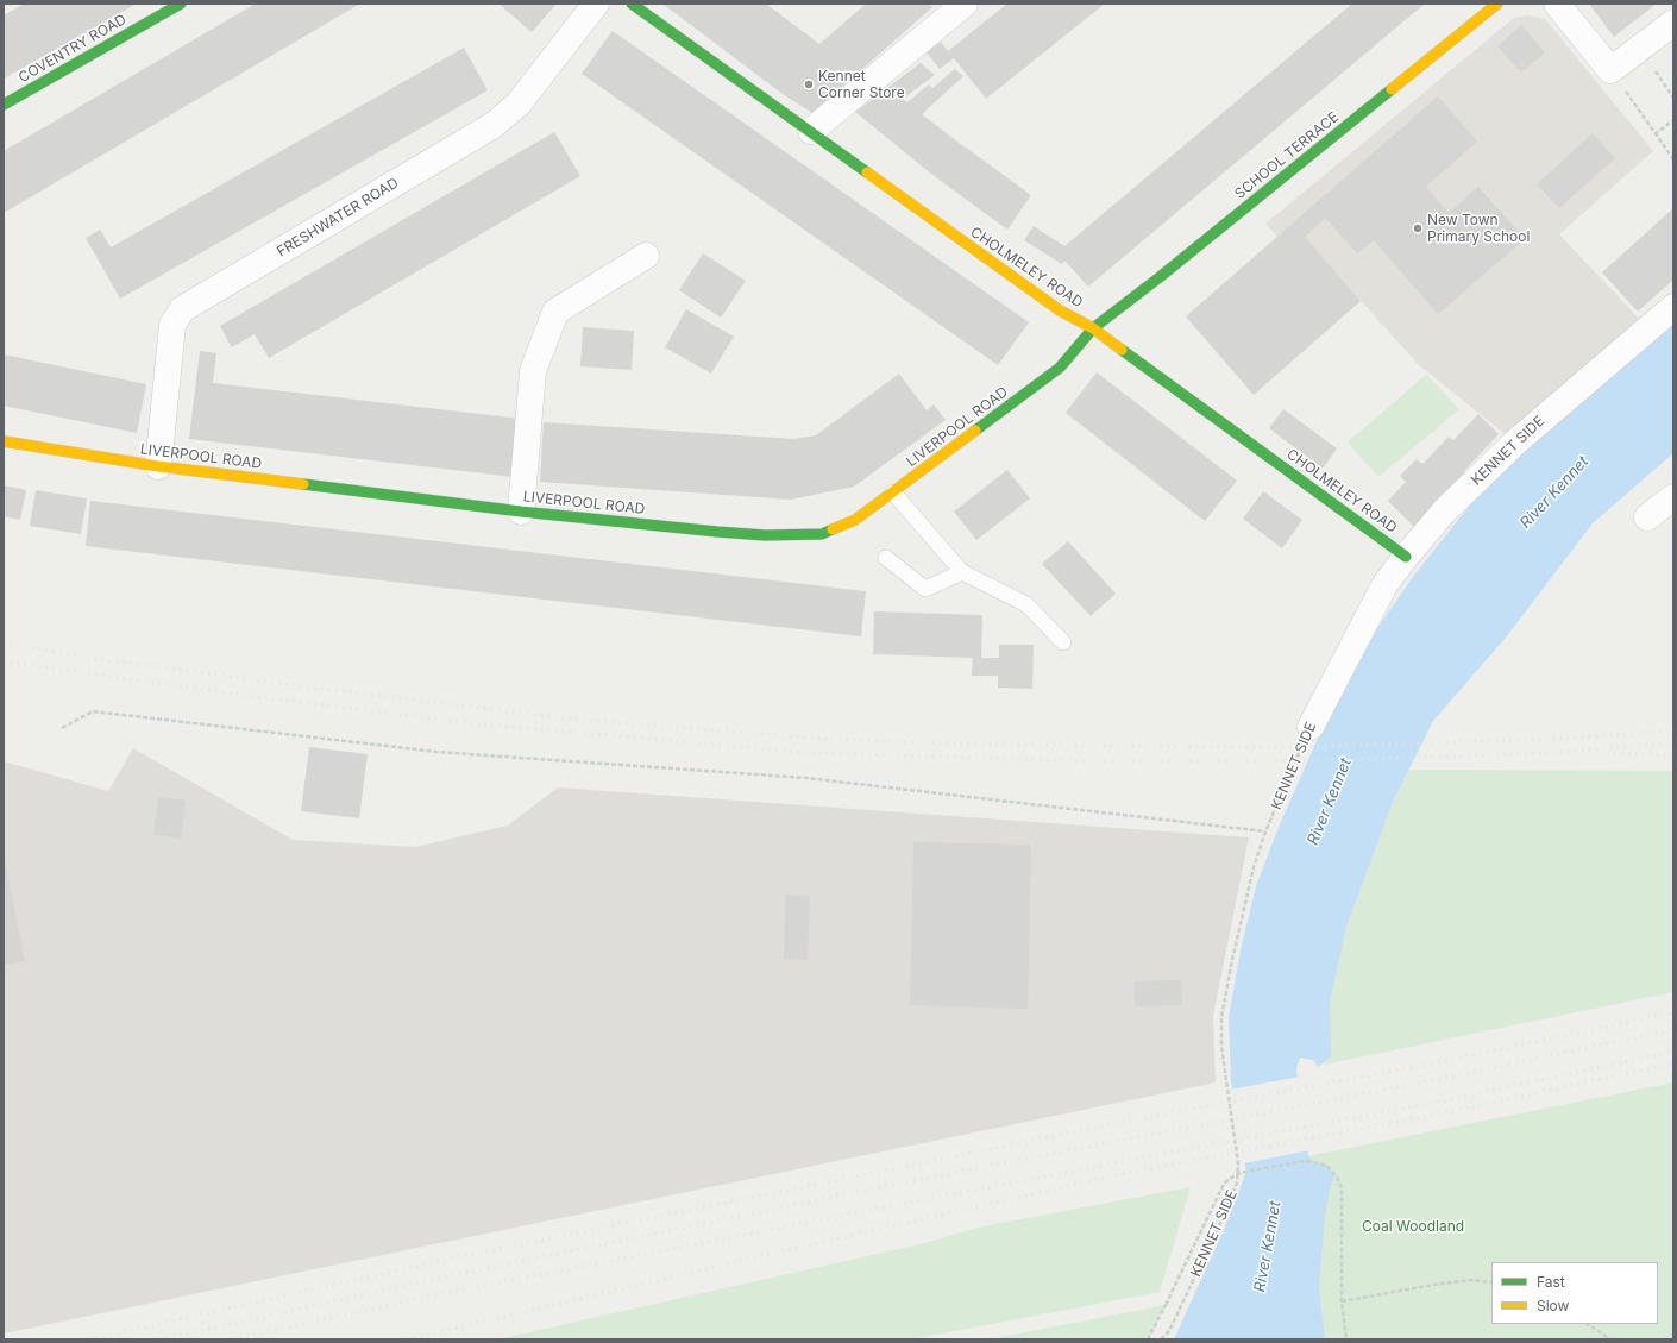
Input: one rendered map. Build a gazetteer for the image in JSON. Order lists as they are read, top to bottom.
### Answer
{
  "streets": {
    "street": [
      "COVENTRY ROAD",
      "SCHOOL TERRACE",
      "FRESHWATER ROAD",
      "CHOLMELEY ROAD",
      "LIVERPOOL ROAD",
      "KENNET SIDE"
    ]
  },
  "crossings": [
    ["SCHOOL TERRACE", "CHOLMELEY ROAD"],
    ["SCHOOL TERRACE", "LIVERPOOL ROAD"],
    ["FRESHWATER ROAD", "LIVERPOOL ROAD"],
    ["CHOLMELEY ROAD", "LIVERPOOL ROAD"],
    ["CHOLMELEY ROAD", "KENNET SIDE"]
  ],
  "water": ["River Kennet"],
  "parks": ["Coal Woodland"],
  "places": ["Kennet Corner Store", "New Town Primary School"],
  "legend": ["Fast", "Slow"]
}
